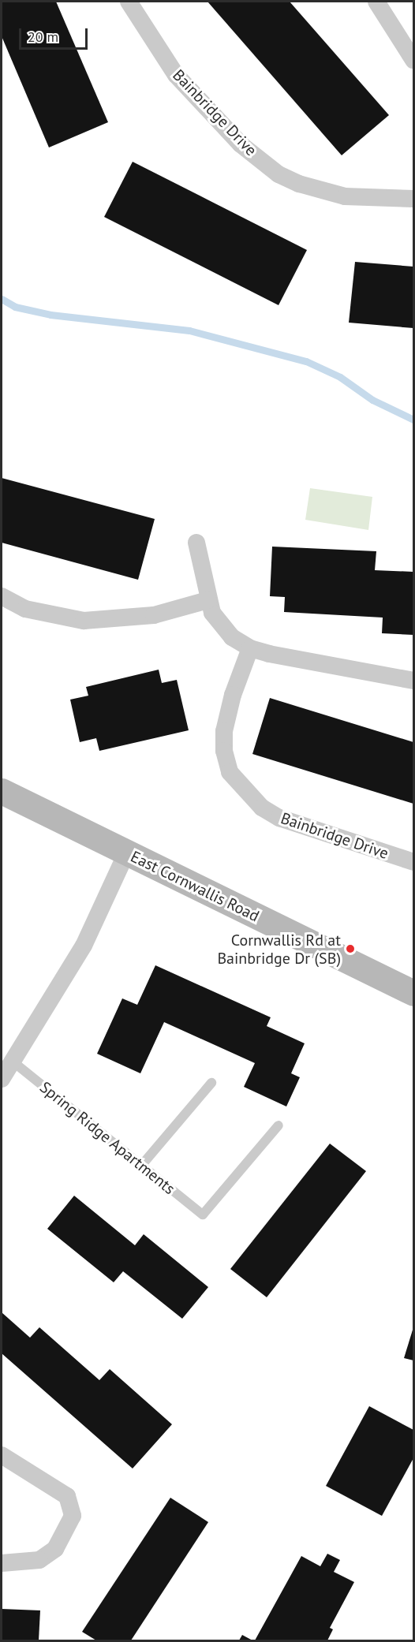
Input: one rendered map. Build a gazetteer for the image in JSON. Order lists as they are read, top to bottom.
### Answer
{
  "streets": {
    "street": ["Bainbridge Drive", "East Cornwallis Road"],
    "lane": ["Spring Ridge Apartments"]
  },
  "places": ["Cornwallis Rd at Bainbridge Dr (SB)"],
  "scale_bar": "20 m"
}
